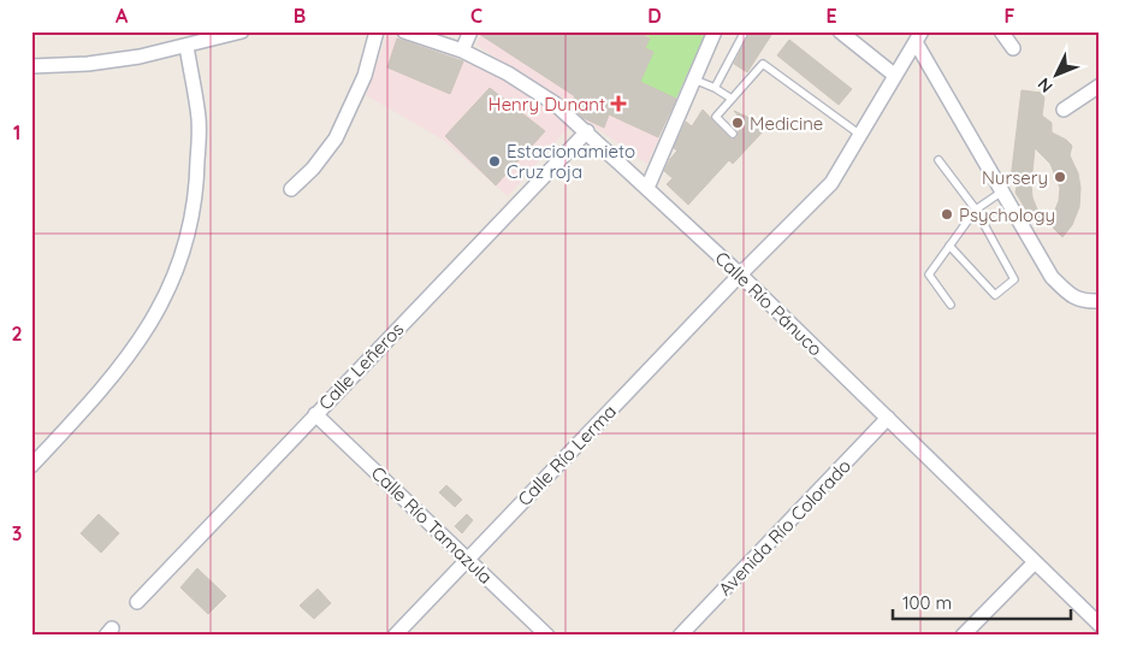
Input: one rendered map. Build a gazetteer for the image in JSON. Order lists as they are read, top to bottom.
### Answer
{
  "streets": {
    "street": [
      "Calle Río Pánuco",
      "Calle Leñeros",
      "Calle Río Lerma",
      "Calle Río Tamazula",
      "Avenida Río Colorado"
    ]
  },
  "crossings": [
    ["Calle Río Pánuco", "Calle Leñeros"],
    ["Calle Río Pánuco", "Calle Río Lerma"],
    ["Calle Río Pánuco", "Avenida Río Colorado"],
    ["Calle Leñeros", "Calle Río Tamazula"],
    ["Calle Río Lerma", "Calle Río Tamazula"]
  ],
  "places": {
    "health": ["Henry Dunant"],
    "other": [
      "Medicine",
      "Estacionamieto Cruz roja",
      "Nursery",
      "Psychology"
    ]
  },
  "scale_bar": "100 m",
  "north": "bottom left",
  "grid": {
    "columns": [
      "A",
      "B",
      "C",
      "D",
      "E",
      "F"
    ],
    "rows": ["1", "2", "3"]
  }
}
